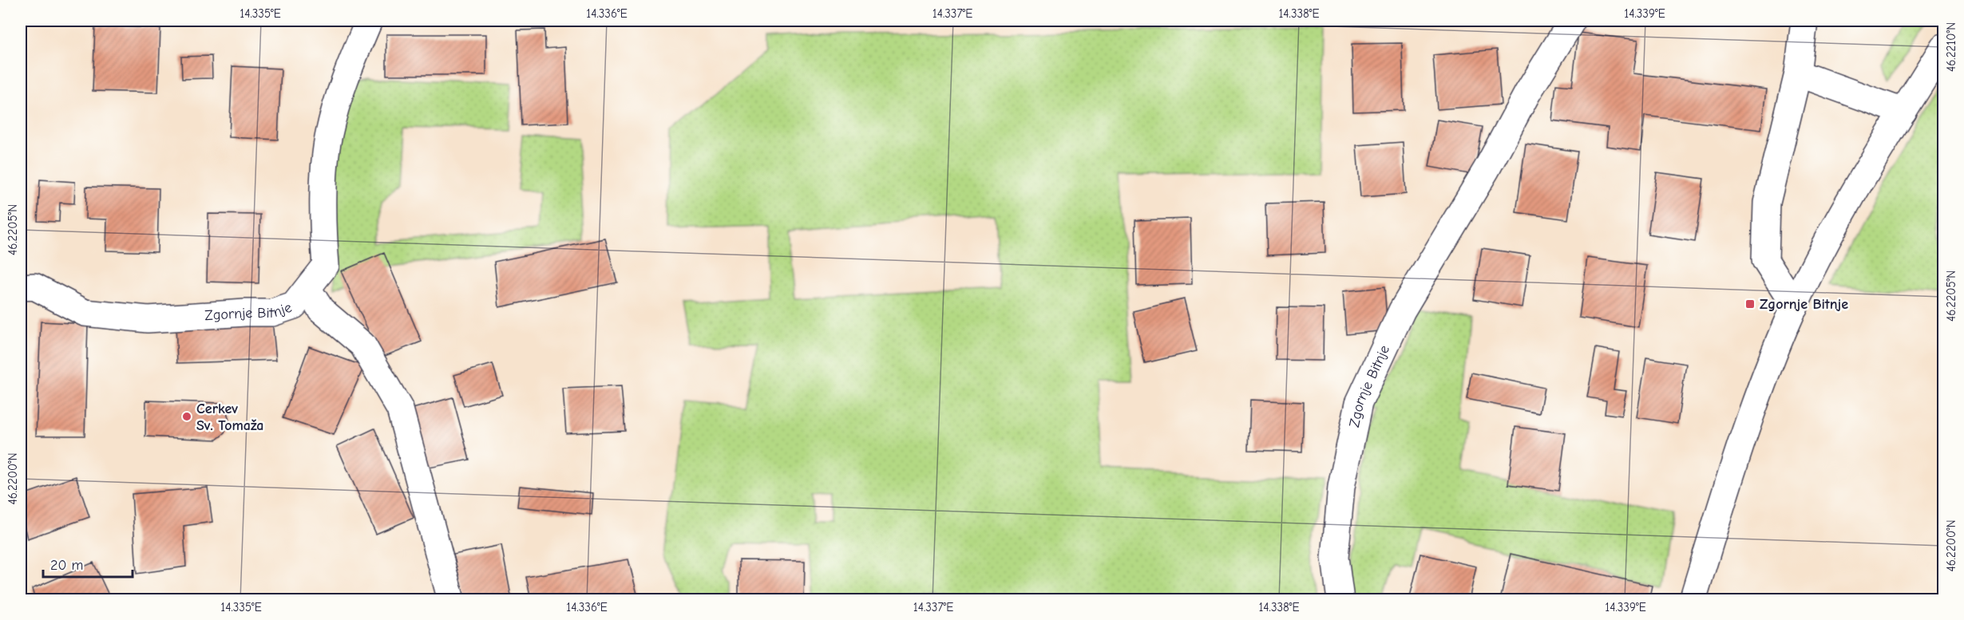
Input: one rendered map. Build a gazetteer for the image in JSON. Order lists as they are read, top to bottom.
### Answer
{
  "streets": {
    "street": ["Zgornje Bitnje"]
  },
  "places": {
    "transit": ["Zgornje Bitnje"],
    "other": ["Cerkev Sv. Tomaža"]
  },
  "scale_bar": "20 m",
  "coordinates": [
    "14.335°E",
    "14.336°E",
    "14.337°E",
    "14.338°E",
    "14.339°E",
    "46.2210°N",
    "46.2205°N",
    "46.2200°N"
  ]
}
